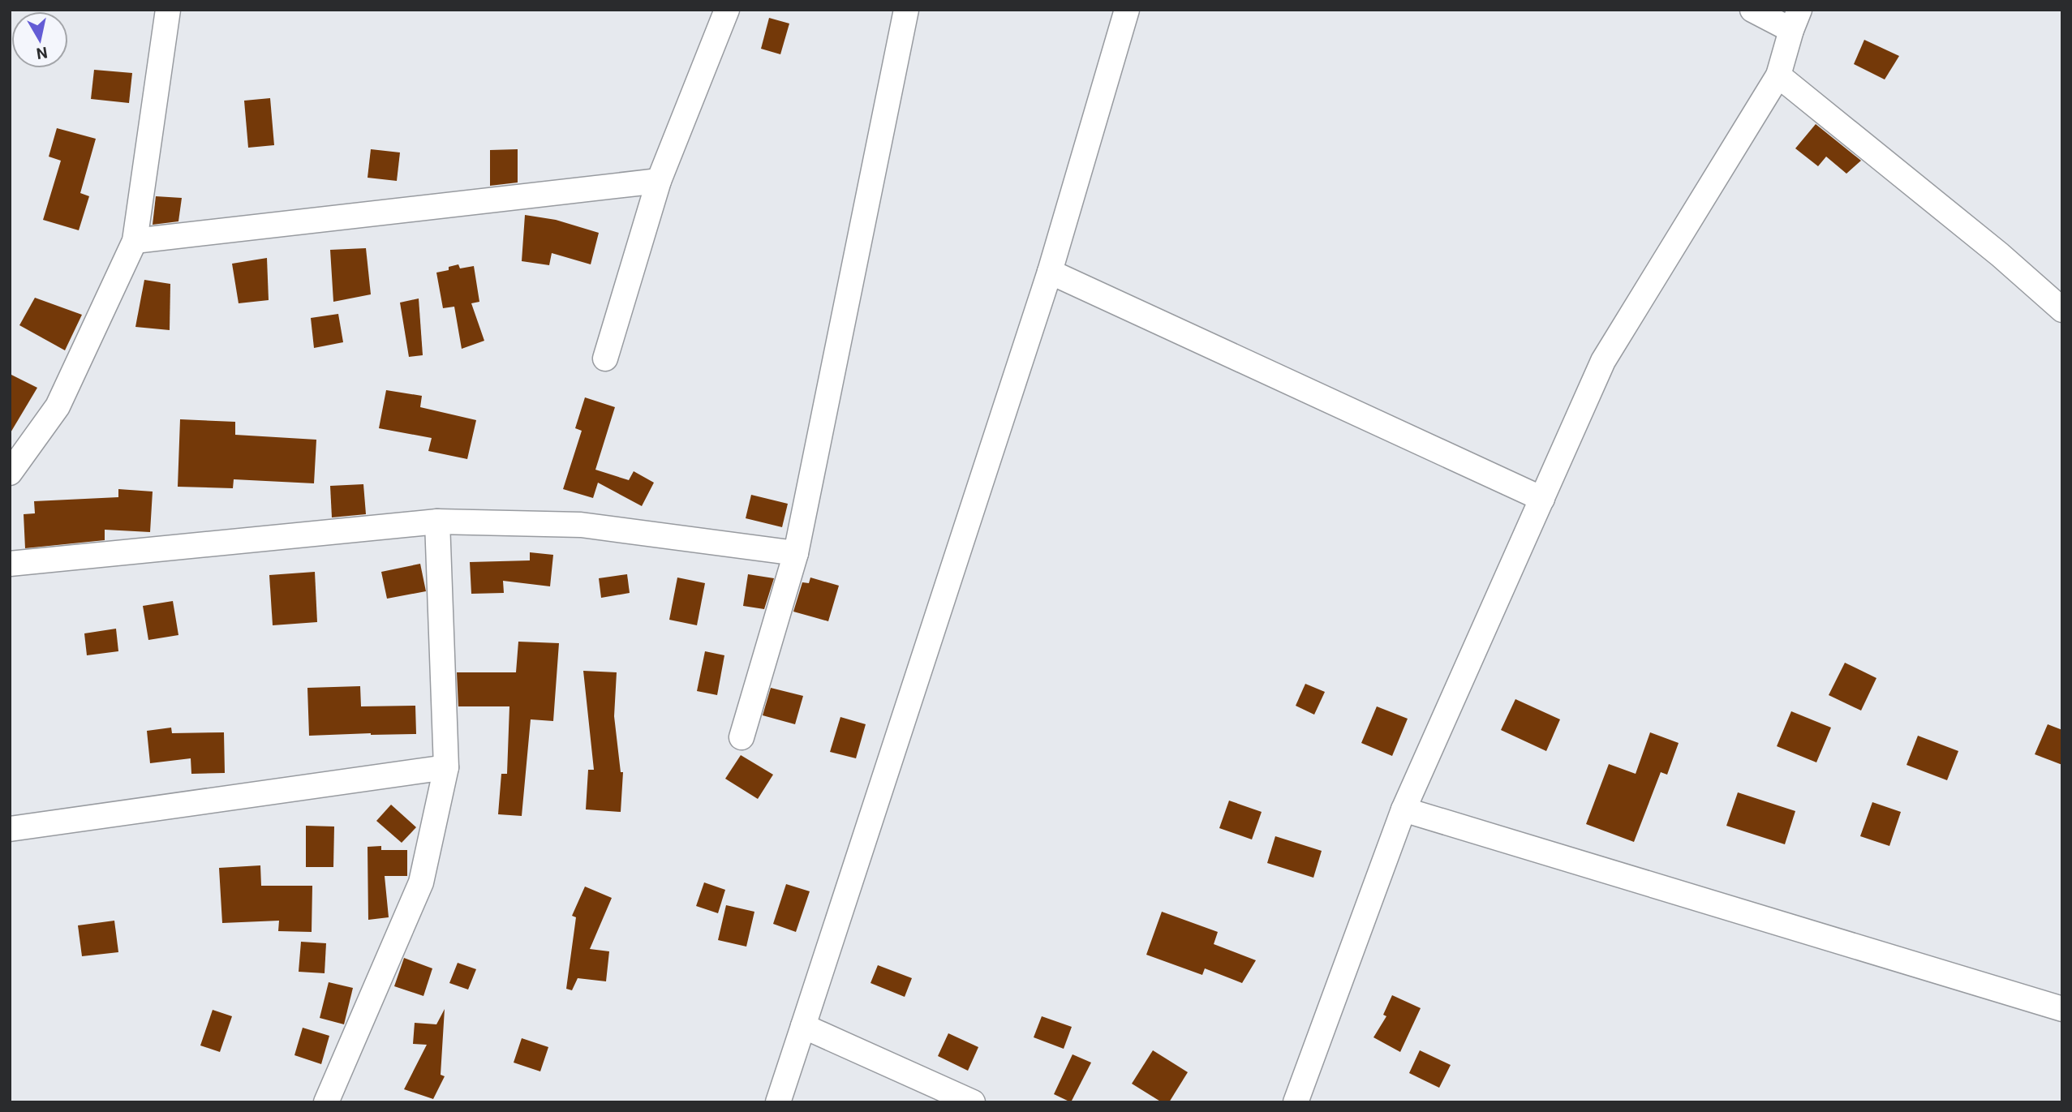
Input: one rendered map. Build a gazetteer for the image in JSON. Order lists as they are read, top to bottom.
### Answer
{
  "north": "bottom"
}
